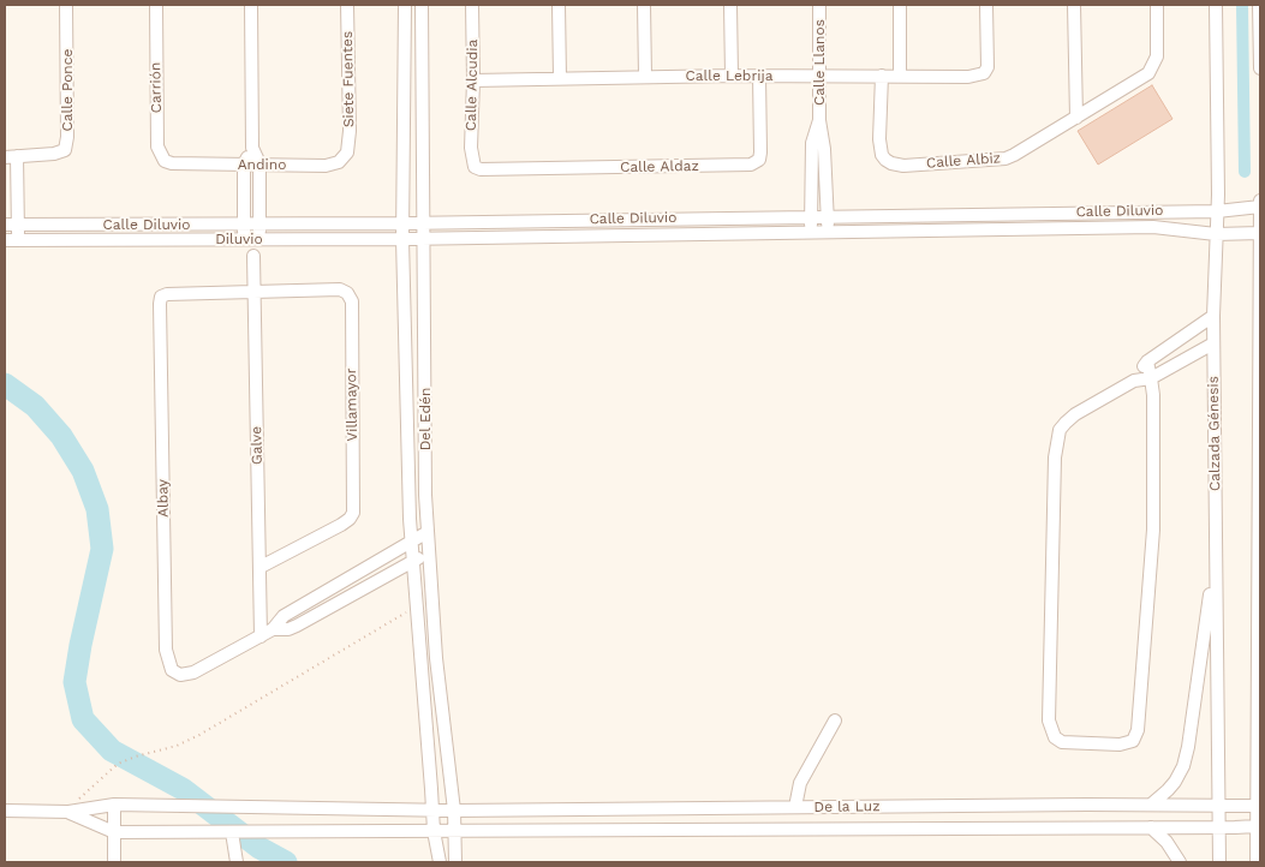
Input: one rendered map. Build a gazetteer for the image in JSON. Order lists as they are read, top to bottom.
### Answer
{
  "streets": {
    "street": [
      "Calle Llanos",
      "Calle Lebrija",
      "Siete Fuentes",
      "Calle Alcudia",
      "Carrión",
      "Calle Ponce",
      "Calle Albiz",
      "Andino",
      "Calle Aldaz",
      "Calle Diluvio",
      "Diluvio",
      "Villamayor",
      "Del Edén",
      "Calzada Génesis",
      "Galve",
      "Albay",
      "De la Luz"
    ]
  },
  "crossings": [
    ["Calle Llanos", "Calle Lebrija"],
    ["Calle Lebrija", "Calle Alcudia"],
    ["Calle Lebrija", "Calle Albiz"],
    ["Calle Lebrija", "Calle Aldaz"],
    ["Siete Fuentes", "Andino"],
    ["Calle Alcudia", "Calle Aldaz"],
    ["Carrión", "Andino"],
    ["Calle Diluvio", "Del Edén"],
    ["Calle Diluvio", "Calzada Génesis"],
    ["Diluvio", "Del Edén"],
    ["Diluvio", "Calzada Génesis"],
    ["Villamayor", "Galve"],
    ["Villamayor", "Albay"],
    ["Del Edén", "Albay"],
    ["Del Edén", "De la Luz"],
    ["Calzada Génesis", "De la Luz"],
    ["Galve", "Albay"]
  ]
}
